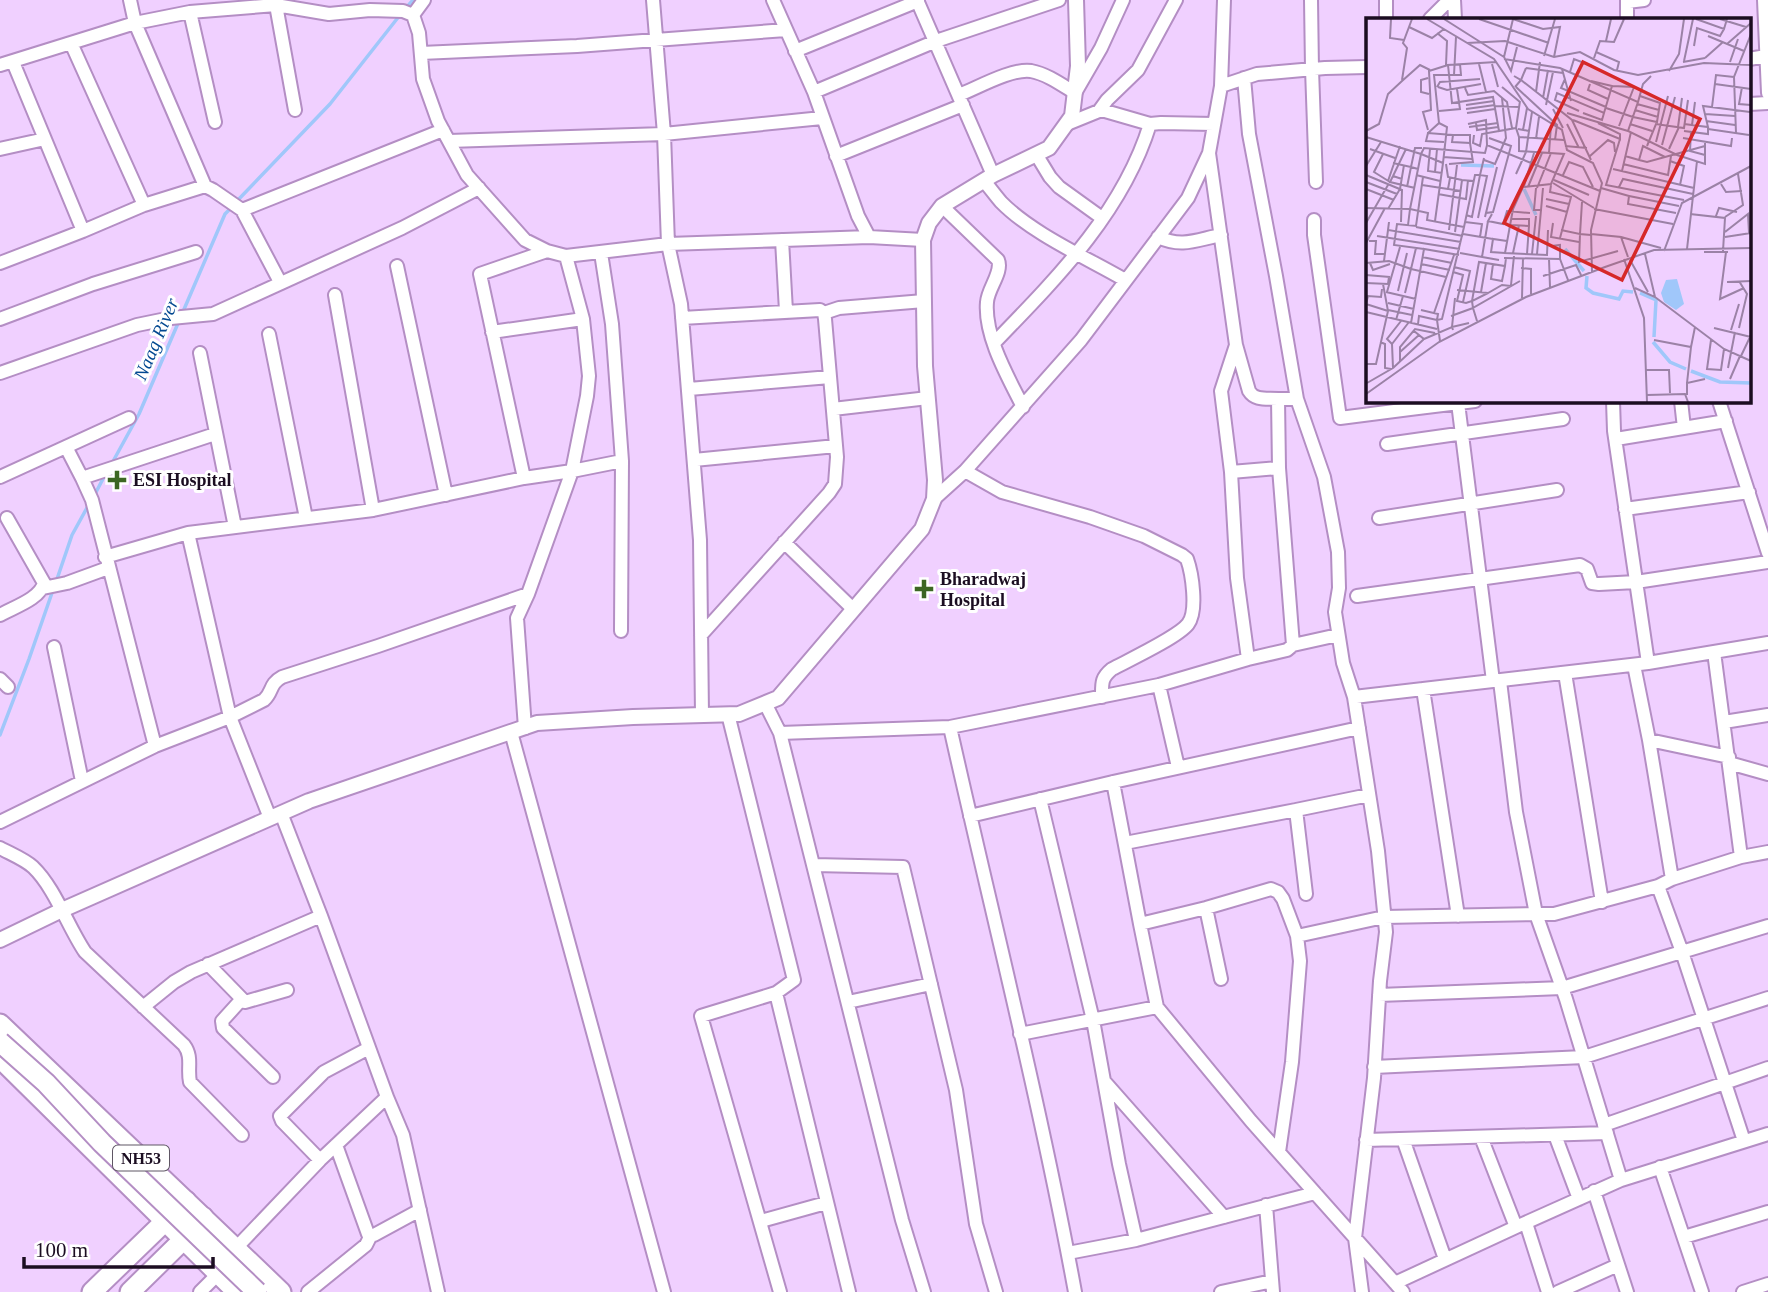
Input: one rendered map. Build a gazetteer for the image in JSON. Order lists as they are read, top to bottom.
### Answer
{
  "streets": {
    "main road": ["NH53"]
  },
  "water": ["Naag River"],
  "places": {
    "health": ["ESI Hospital", "Bharadwaj Hospital"]
  },
  "scale_bar": "100 m"
}
